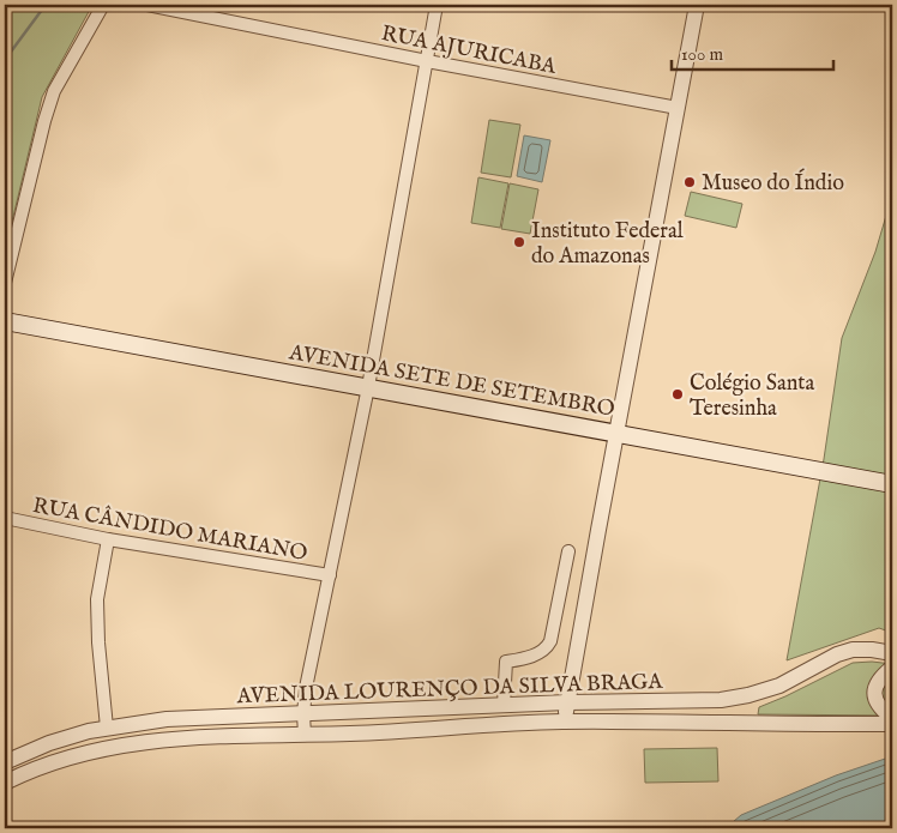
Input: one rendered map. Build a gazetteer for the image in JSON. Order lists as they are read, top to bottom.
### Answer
{
  "streets": {
    "main road": ["AVENIDA SETE DE SETEMBRO"],
    "street": ["RUA AJURICABA", "RUA CÂNDIDO MARIANO", "AVENIDA LOURENÇO DA SILVA BRAGA"]
  },
  "places": ["Museo do Índio", "Instituto Federal do Amazonas", "Colégio Santa Teresinha"],
  "scale_bar": "100 m"
}
